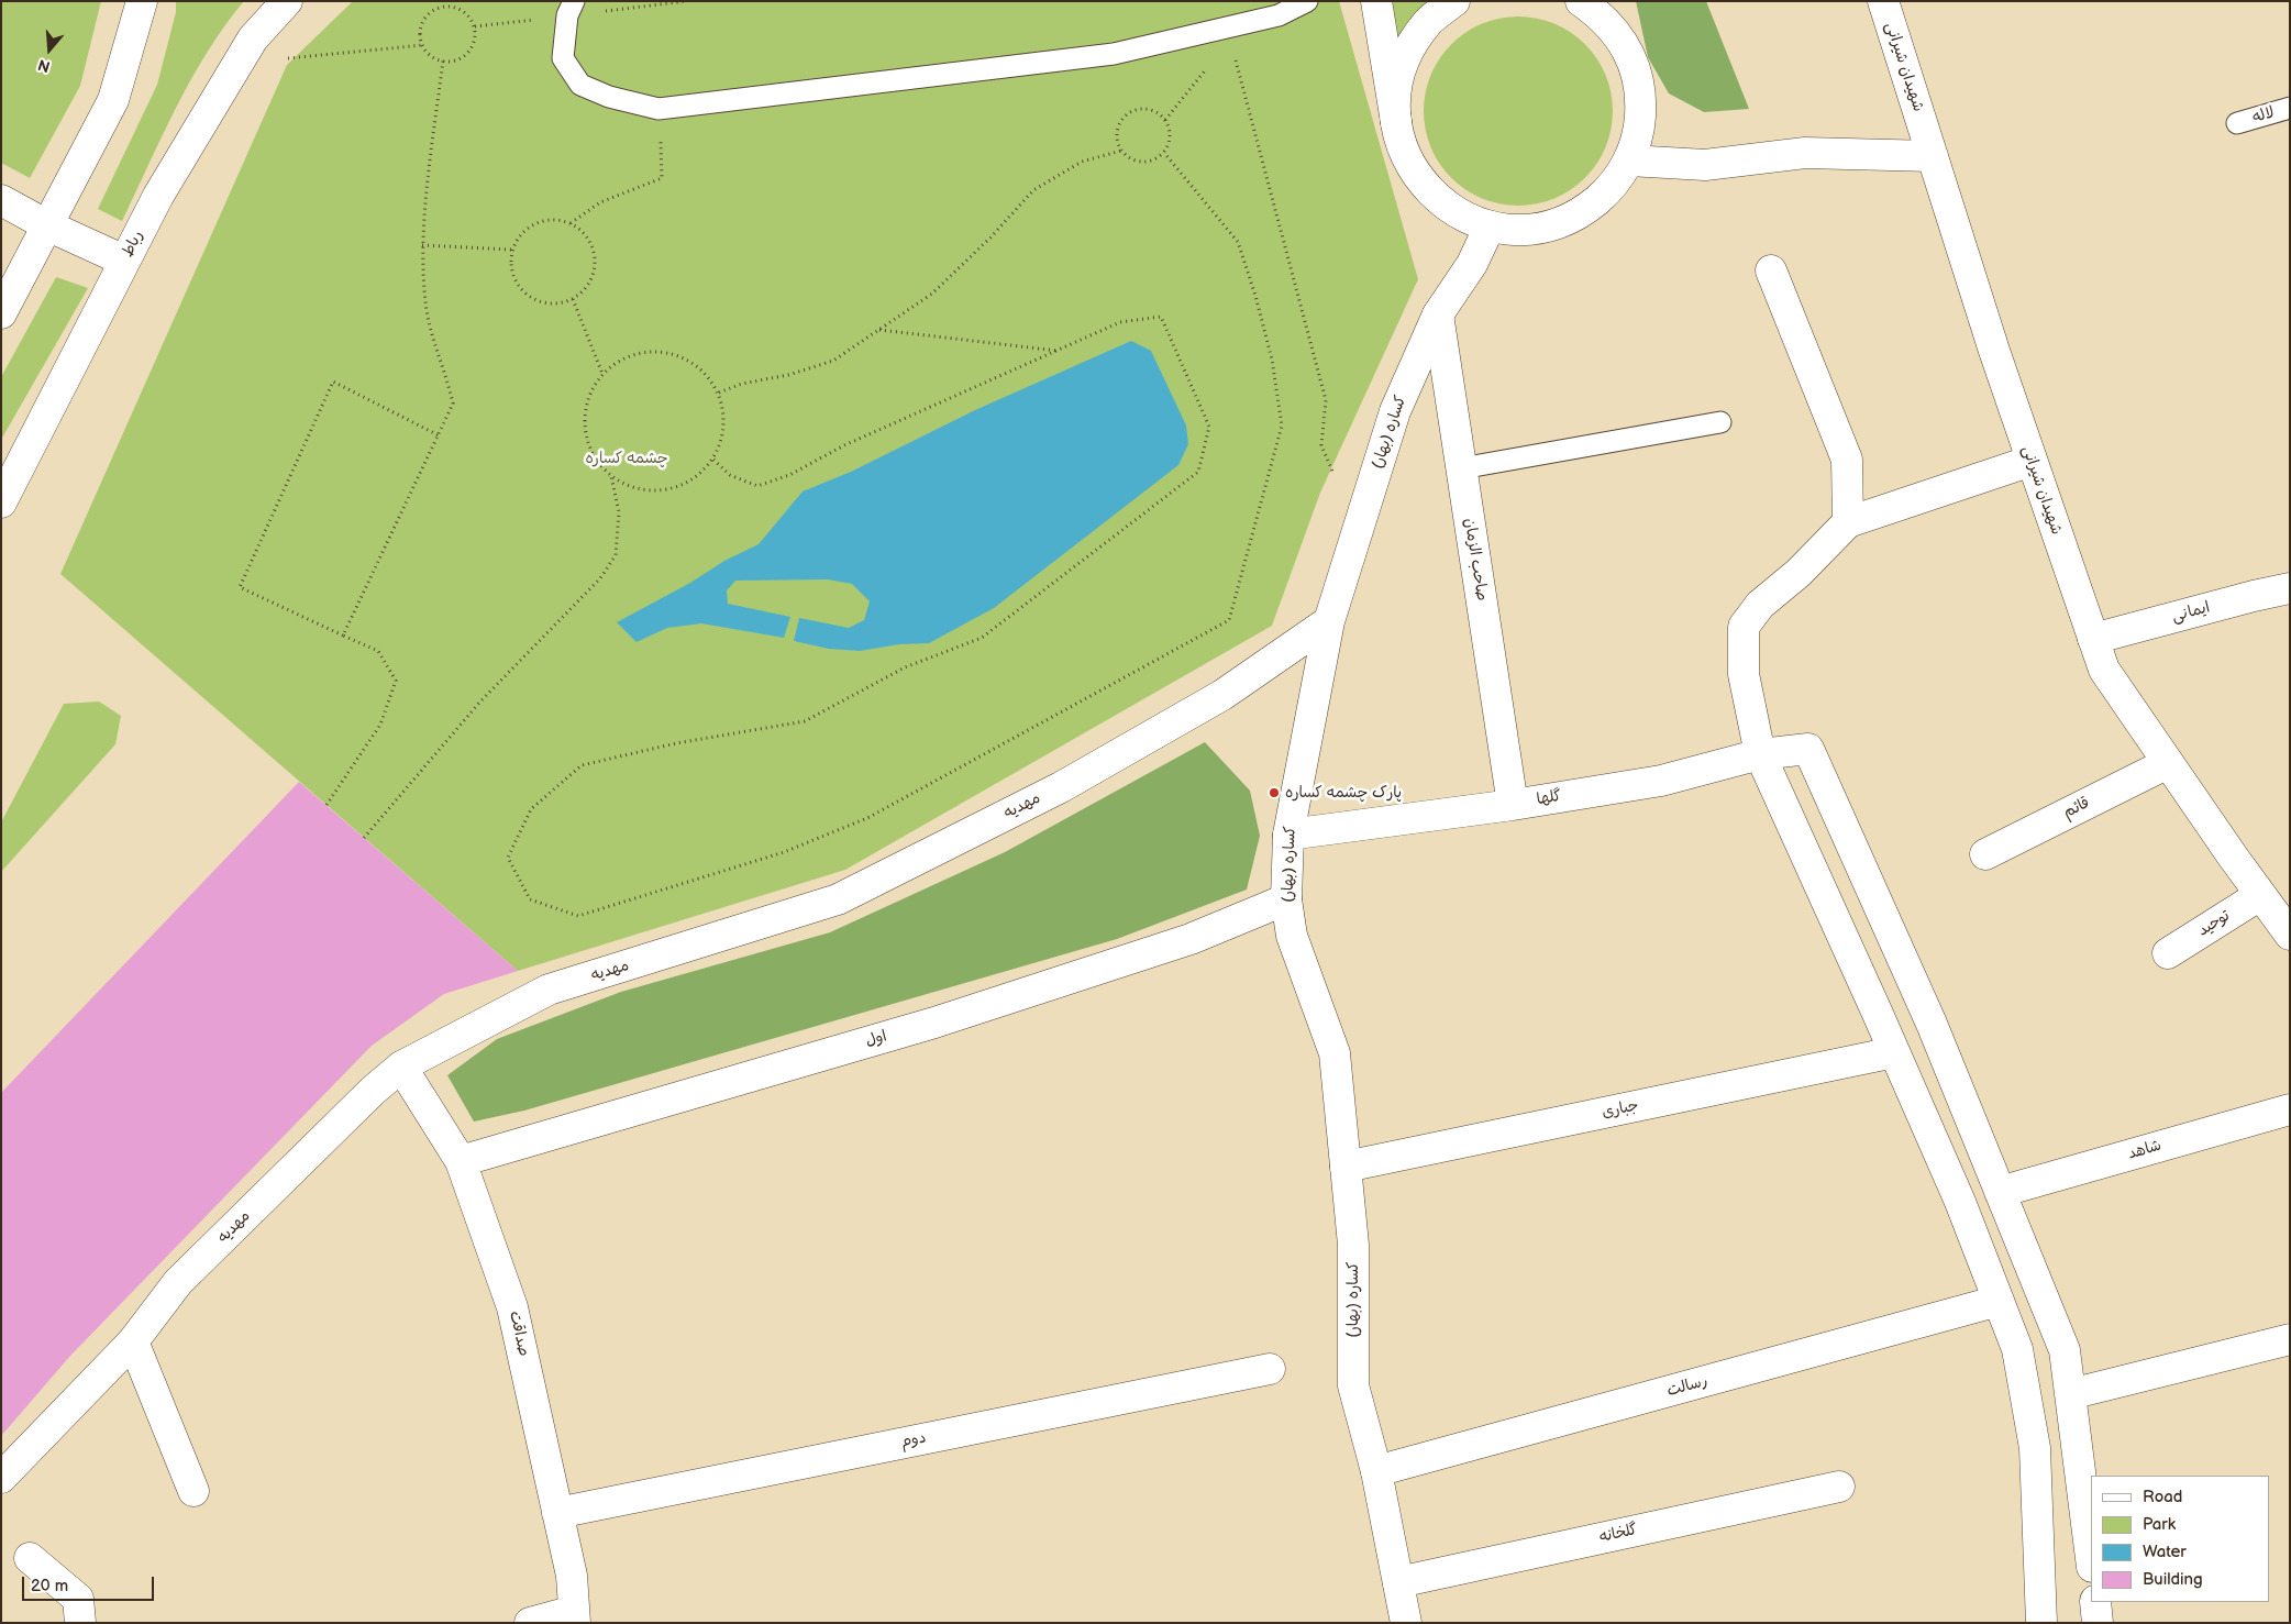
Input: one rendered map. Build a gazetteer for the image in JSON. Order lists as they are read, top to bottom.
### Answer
{
  "streets": {
    "main road": [
      "شهیدان شیرانی",
      "رباط",
      "کساره (بهار)",
      "صاحب الزمان",
      "ایمانی",
      "گلها",
      "مهدیه",
      "قائم",
      "توحید",
      "اول",
      "جباری",
      "شاهد",
      "صداقت",
      "رسالت",
      "دوم",
      "گلخانه"
    ],
    "lane": ["لاله"]
  },
  "crossings": [
    ["شهیدان شیرانی", "ایمانی"],
    ["شهیدان شیرانی", "قائم"],
    ["شهیدان شیرانی", "توحید"],
    ["کساره (بهار)", "صاحب الزمان"],
    ["کساره (بهار)", "گلها"],
    ["کساره (بهار)", "مهدیه"],
    ["کساره (بهار)", "اول"],
    ["کساره (بهار)", "جباری"],
    ["کساره (بهار)", "رسالت"],
    ["کساره (بهار)", "گلخانه"],
    ["صاحب الزمان", "گلها"],
    ["گلها", "شاهد"],
    ["مهدیه", "صداقت"],
    ["اول", "صداقت"],
    ["صداقت", "دوم"]
  ],
  "parks": ["چشمه کساره"],
  "places": ["پارک چشمه کساره"],
  "legend": [
    "Road",
    "Park",
    "Water",
    "Building"
  ],
  "scale_bar": "20 m",
  "north": "bottom"
}
